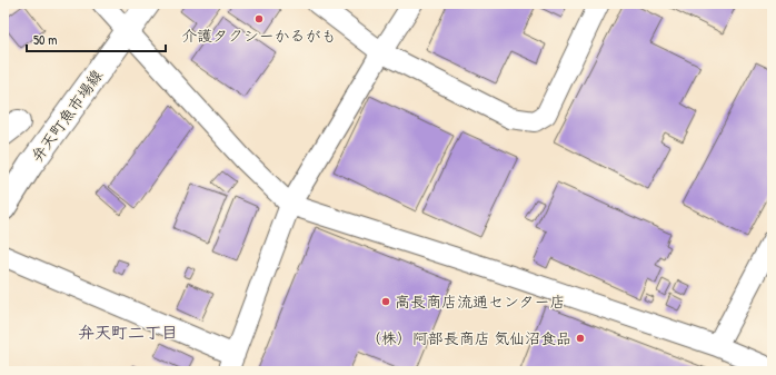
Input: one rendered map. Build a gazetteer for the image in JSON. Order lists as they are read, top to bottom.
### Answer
{
  "streets": {
    "street": ["弁天町魚市場線"]
  },
  "districts": ["弁天町二丁目"],
  "places": ["介護タクシーかるがも", "高長商店流通センター店", "（株）阿部長商店 気仙沼食品"],
  "scale_bar": "50 m"
}
